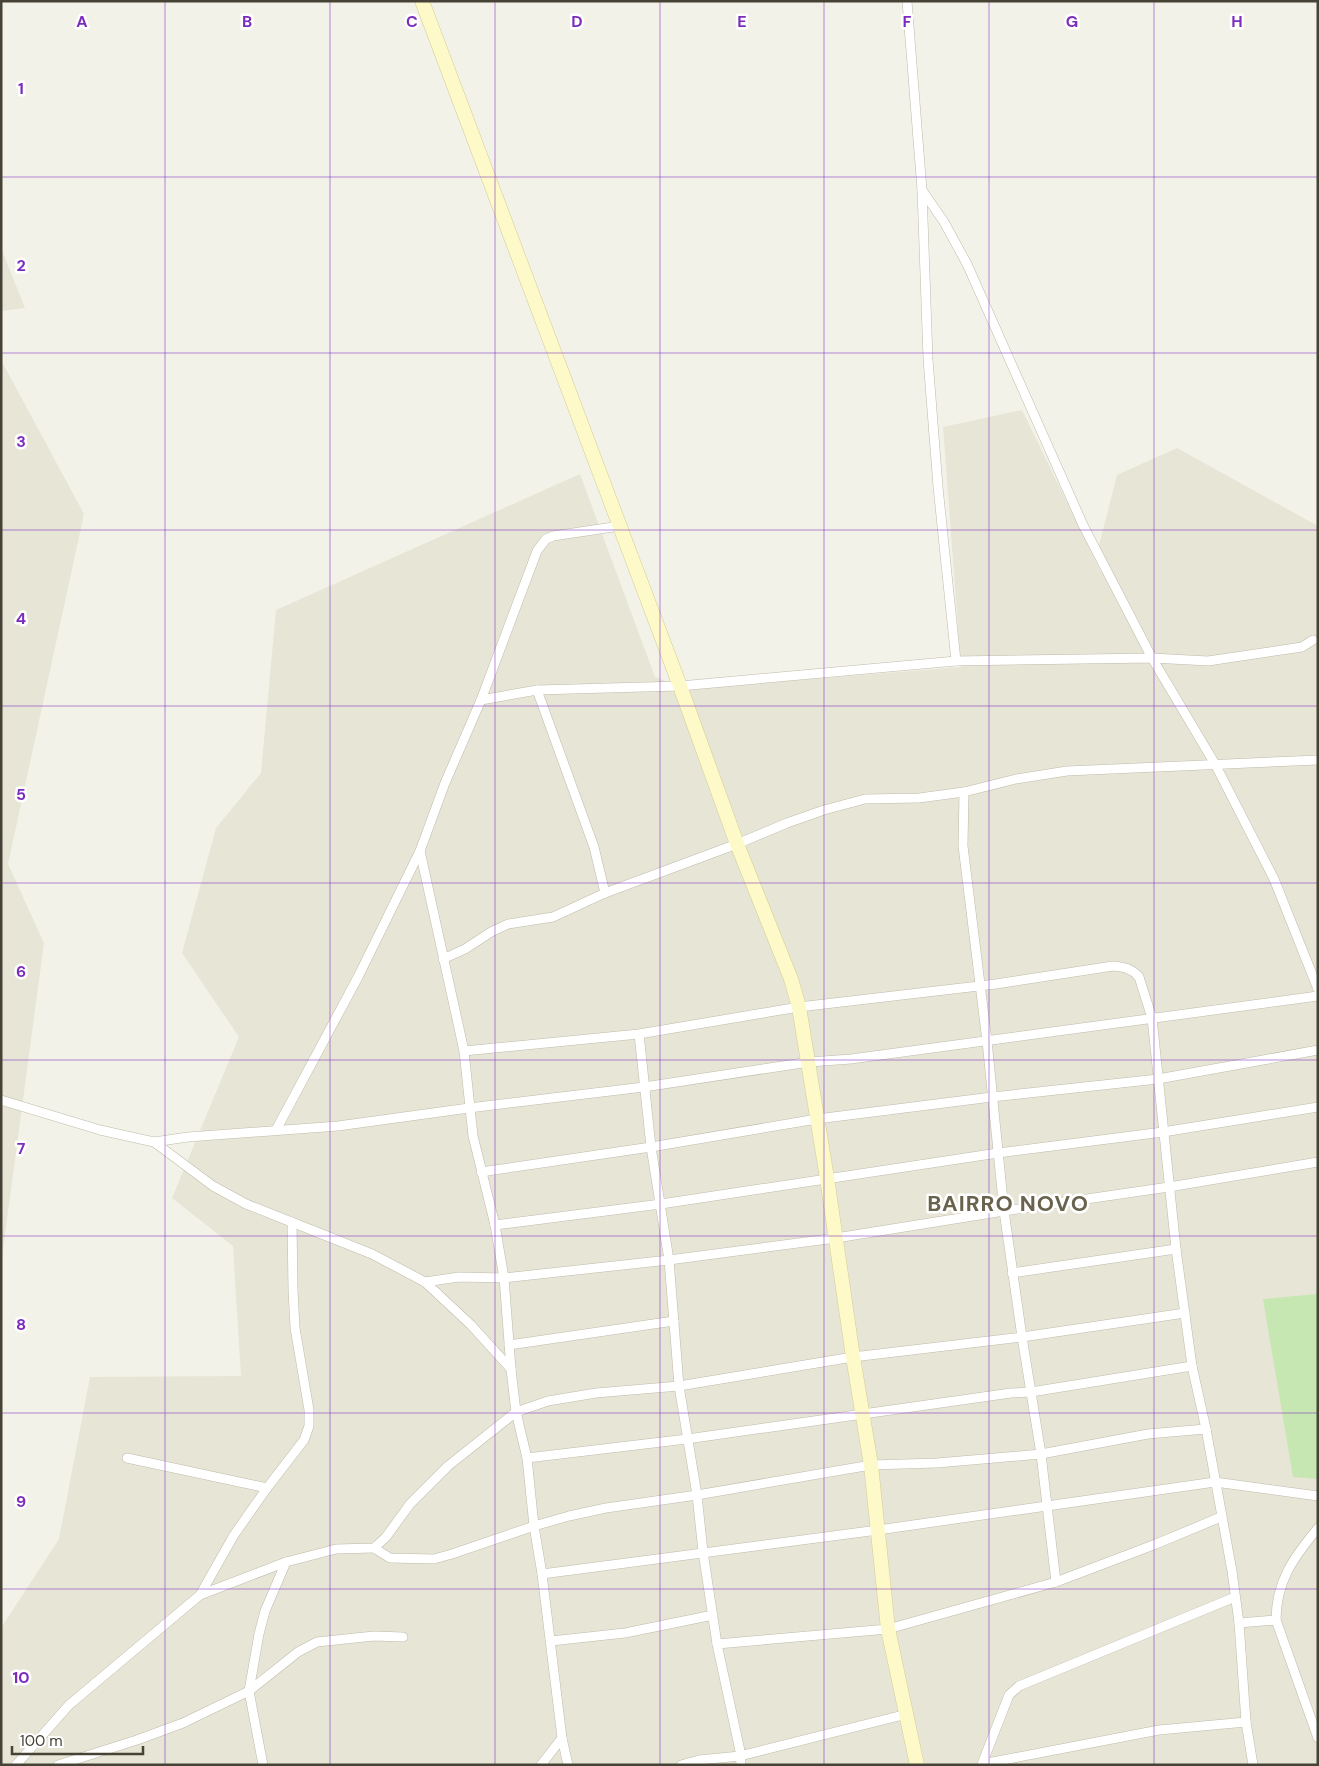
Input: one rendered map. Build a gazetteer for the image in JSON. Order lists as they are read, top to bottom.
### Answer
{
  "districts": ["BAIRRO NOVO"],
  "scale_bar": "100 m",
  "grid": {
    "columns": [
      "A",
      "B",
      "C",
      "D",
      "E",
      "F",
      "G",
      "H"
    ],
    "rows": [
      "1",
      "2",
      "3",
      "4",
      "5",
      "6",
      "7",
      "8",
      "9",
      "10"
    ]
  }
}
